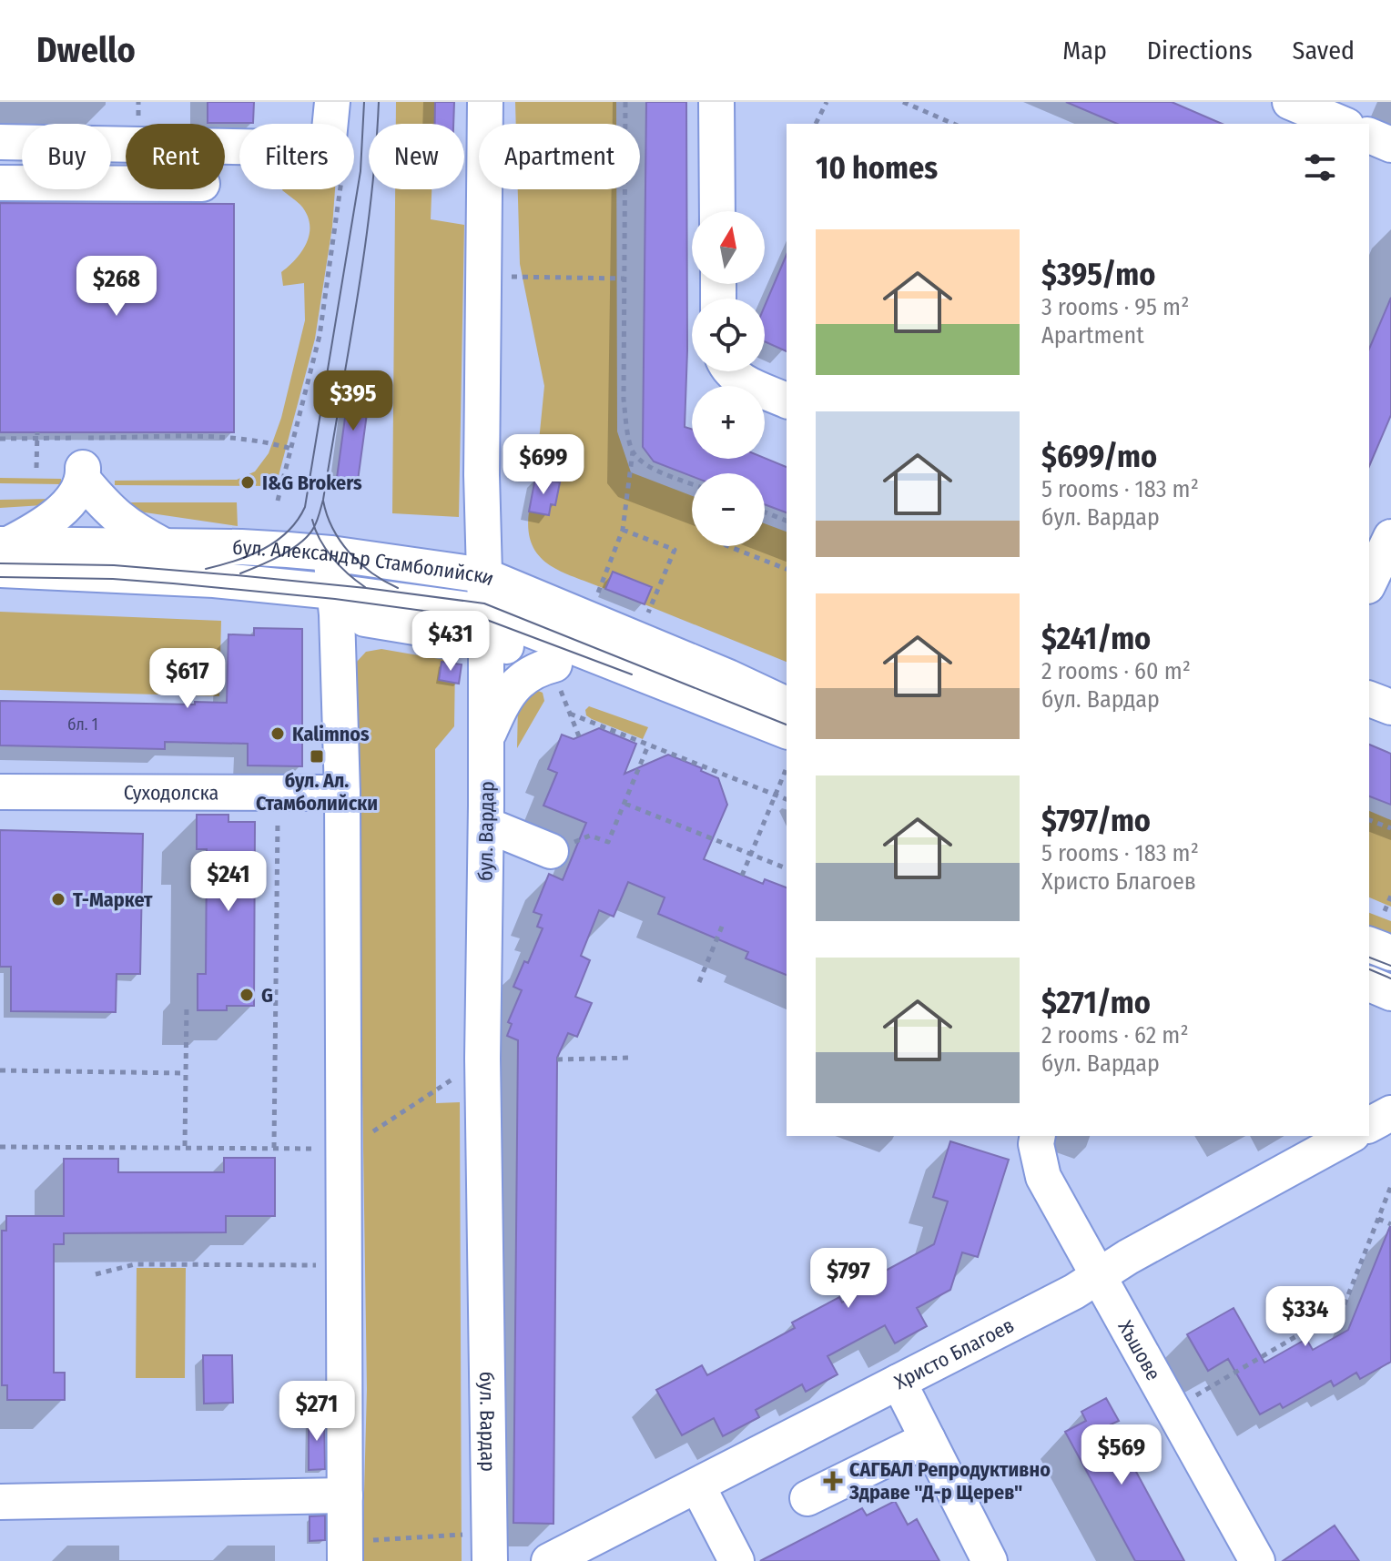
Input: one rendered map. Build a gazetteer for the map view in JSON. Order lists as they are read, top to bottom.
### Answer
{
  "streets": {
    "street": [
      "бул. Александър Стамболийски",
      "Суходолска",
      "бул. Вардар",
      "Хъшове",
      "Христо Благоев"
    ]
  },
  "crossings": [
    ["бул. Александър Стамболийски", "бул. Вардар"],
    ["Хъшове", "Христо Благоев"]
  ],
  "places": {
    "other": [
      "I&G Brokers",
      "Kalimnos",
      "Т-Маркет",
      "G"
    ],
    "transit": ["бул. Ал. Стамболийски"],
    "health": ["САГБАЛ Репродуктивно Здраве \"Д-р Щерев\""]
  },
  "house_numbers": ["бл. 1"],
  "north": "top",
  "page": {
    "header": "Dwello",
    "nav": ["Map", "Directions", "Saved"],
    "chip": [
      "Buy",
      "Rent",
      "Filters",
      "New",
      "Apartment"
    ],
    "heading": "10 homes",
    "map_buttons": ["+", "−"],
    "list": [
      {
        "name": "$395/mo",
        "note": "3 rooms · 95 m² · Apartment"
      },
      {
        "name": "$699/mo",
        "note": "5 rooms · 183 m² · бул. Вардар"
      },
      {
        "name": "$241/mo",
        "note": "2 rooms · 60 m² · бул. Вардар"
      },
      {
        "name": "$797/mo",
        "note": "5 rooms · 183 m² · Христо Благоев"
      },
      {
        "name": "$271/mo",
        "note": "2 rooms · 62 m² · бул. Вардар"
      }
    ],
    "price": [
      "$268",
      "$395",
      "$699",
      "$431",
      "$617",
      "$241",
      "$797",
      "$334",
      "$271",
      "$569"
    ]
  }
}
